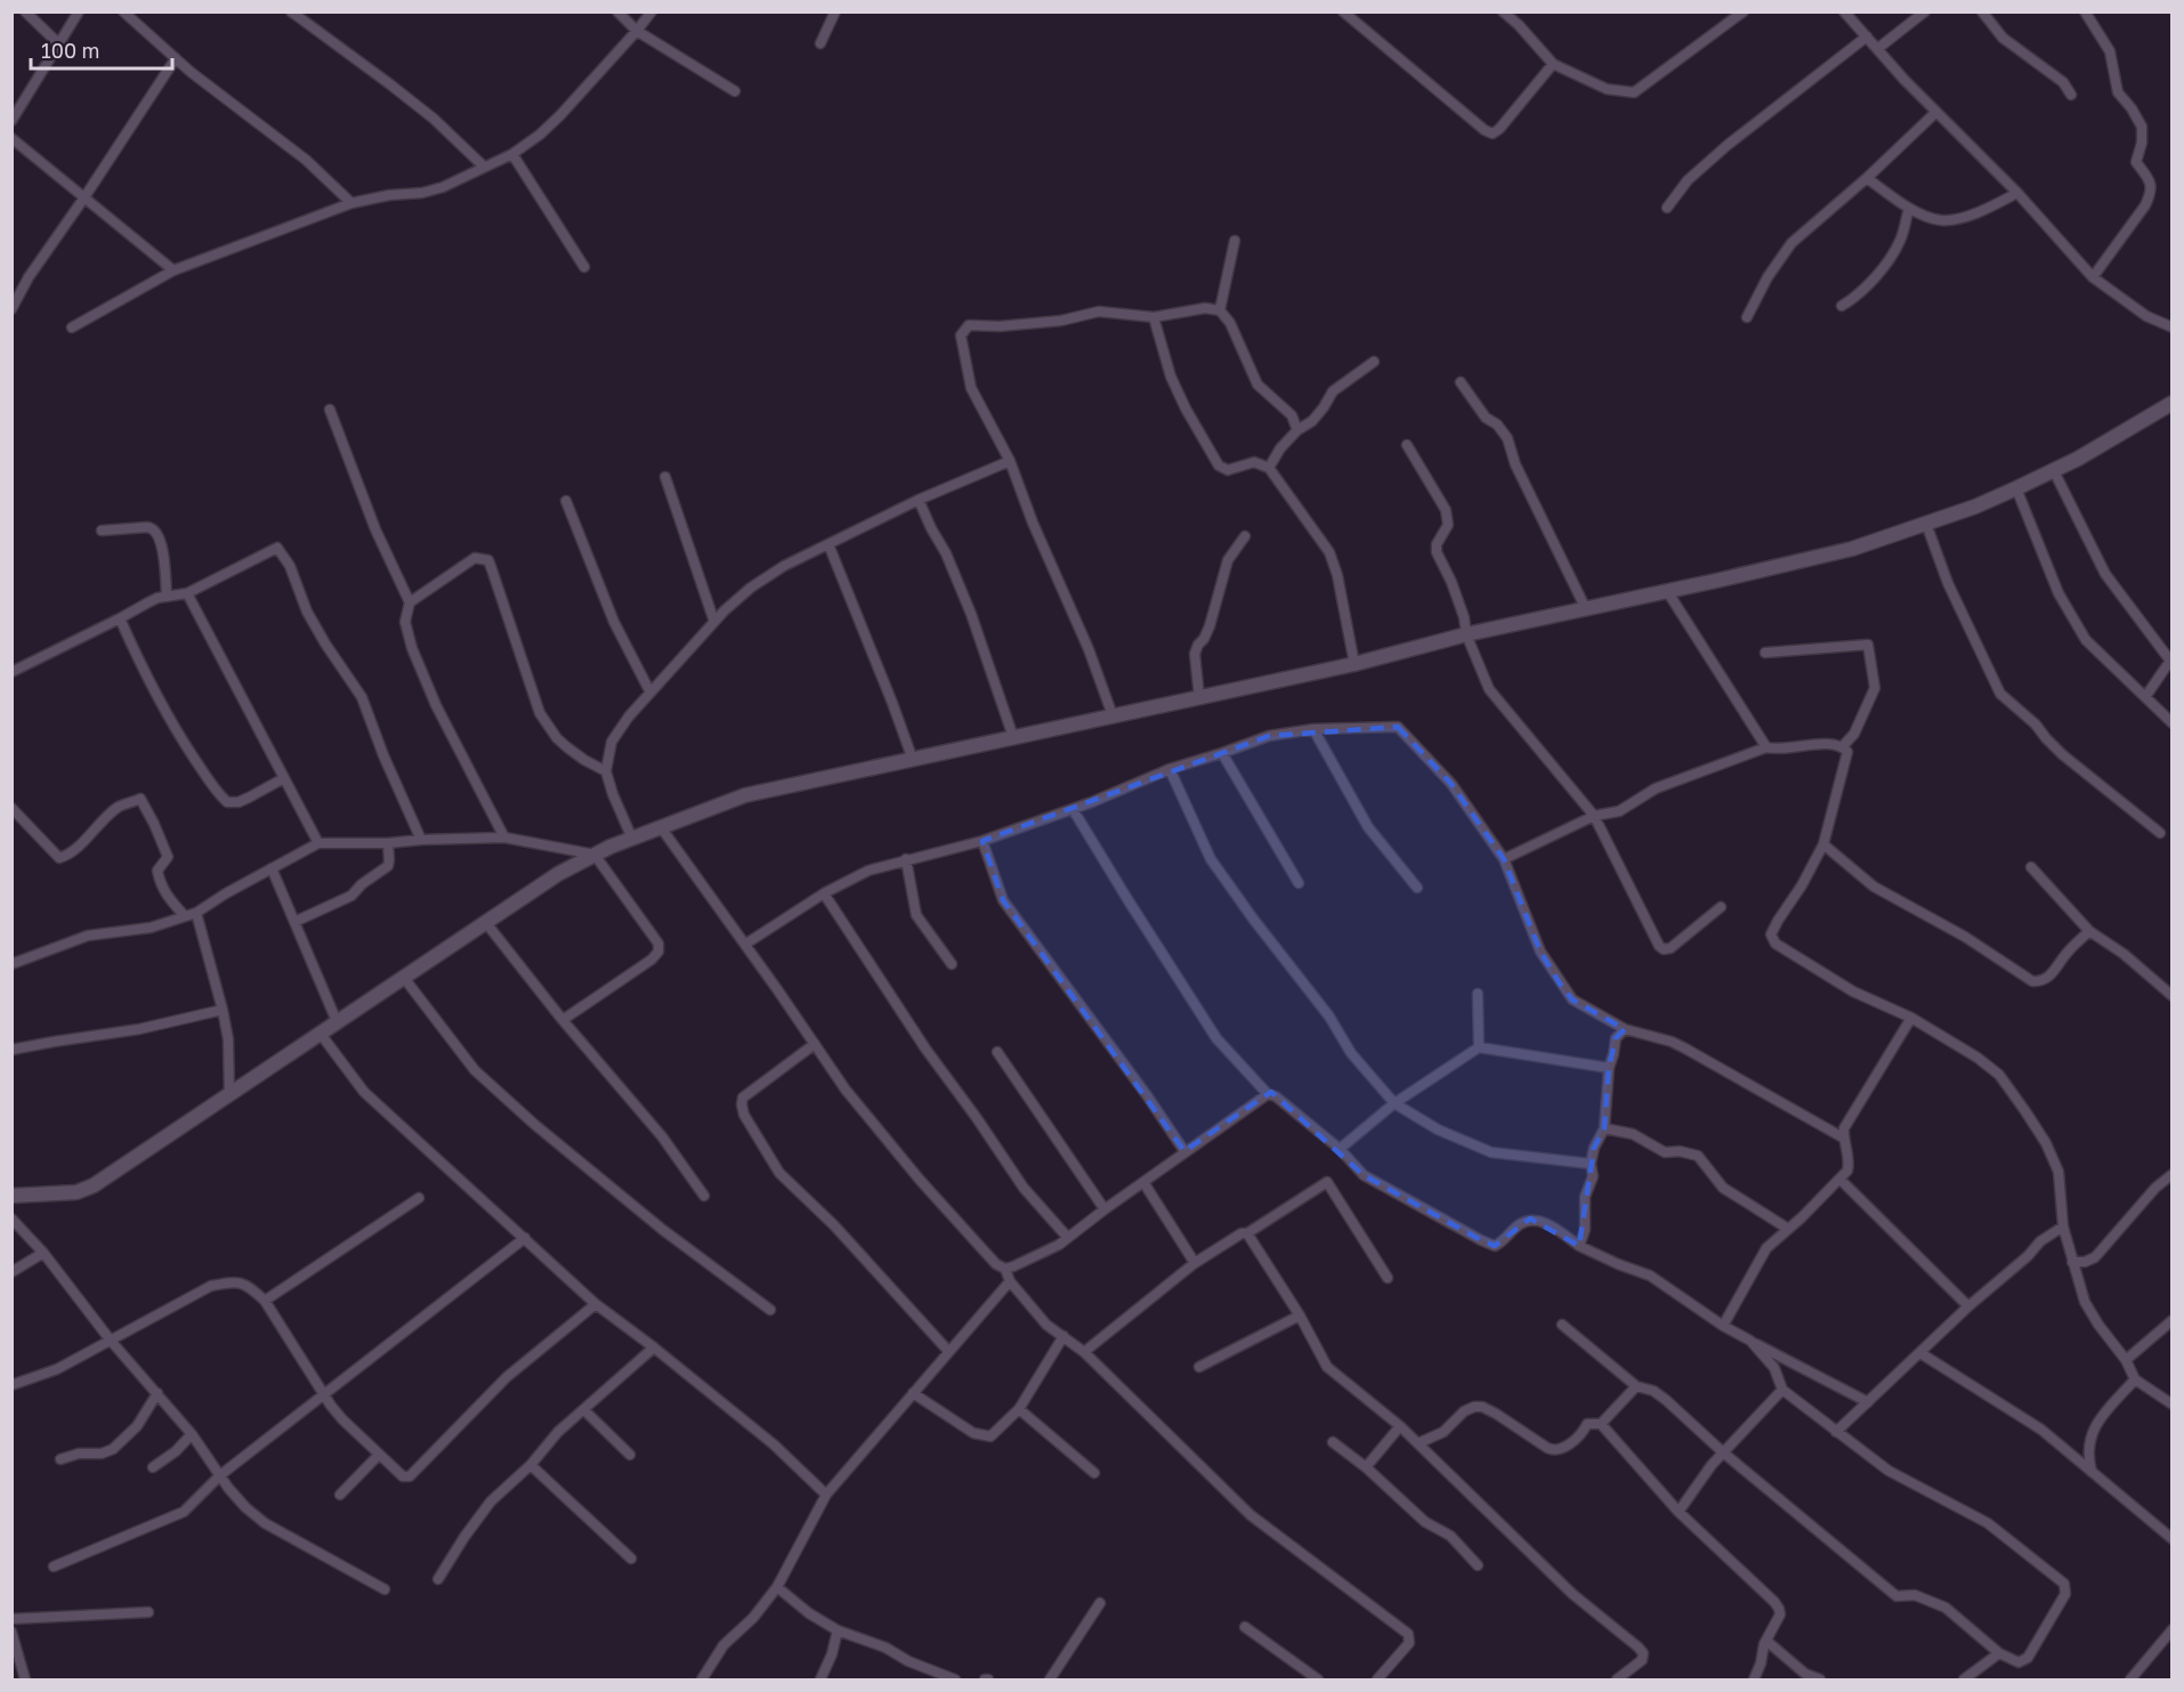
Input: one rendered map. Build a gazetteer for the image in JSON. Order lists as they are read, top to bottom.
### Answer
{
  "scale_bar": "100 m"
}
